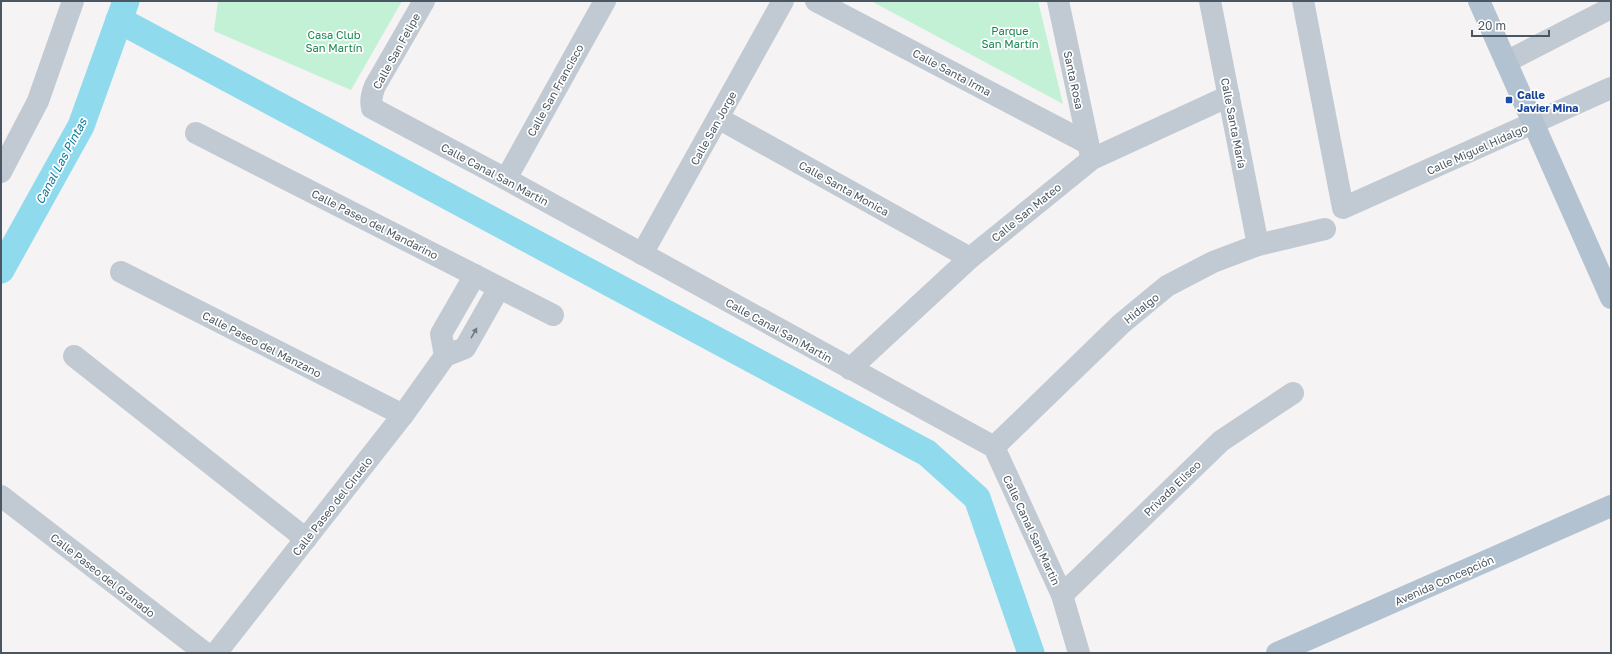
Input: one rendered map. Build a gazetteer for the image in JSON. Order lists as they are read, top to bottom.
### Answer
{
  "streets": {
    "main road": ["Avenida Concepción"],
    "street": [
      "Calle San Felipe",
      "Calle Santa Irma",
      "Santa Rosa",
      "Calle San Francisco",
      "Calle Santa María",
      "Calle San Jorge",
      "Calle Miguel Hidalgo",
      "Calle Canal San Martin",
      "Calle Santa Monica",
      "Calle San Mateo",
      "Calle Paseo del Mandarino",
      "Hidalgo",
      "Calle Paseo del Manzano",
      "Privada Eliseo",
      "Calle Paseo del Ciruelo",
      "Calle Paseo del Granado"
    ]
  },
  "crossings": [
    ["Calle San Felipe", "Calle Canal San Martin"],
    ["Calle Santa Irma", "Santa Rosa"],
    ["Calle Santa Irma", "Calle San Mateo"],
    ["Santa Rosa", "Calle San Mateo"],
    ["Calle San Francisco", "Calle Canal San Martin"],
    ["Calle Santa María", "Calle San Mateo"],
    ["Calle Santa María", "Hidalgo"],
    ["Calle San Jorge", "Calle Canal San Martin"],
    ["Calle San Jorge", "Calle Santa Monica"],
    ["Calle Canal San Martin", "Calle San Mateo"],
    ["Calle Canal San Martin", "Hidalgo"],
    ["Calle Canal San Martin", "Privada Eliseo"],
    ["Calle Santa Monica", "Calle San Mateo"],
    ["Calle Paseo del Manzano", "Calle Paseo del Ciruelo"]
  ],
  "water": ["Canal Las Pintas"],
  "parks": ["Parque San Martín", "Casa Club San Martín"],
  "places": {
    "transit": ["Calle Javier Mina"]
  },
  "scale_bar": "20 m"
}
